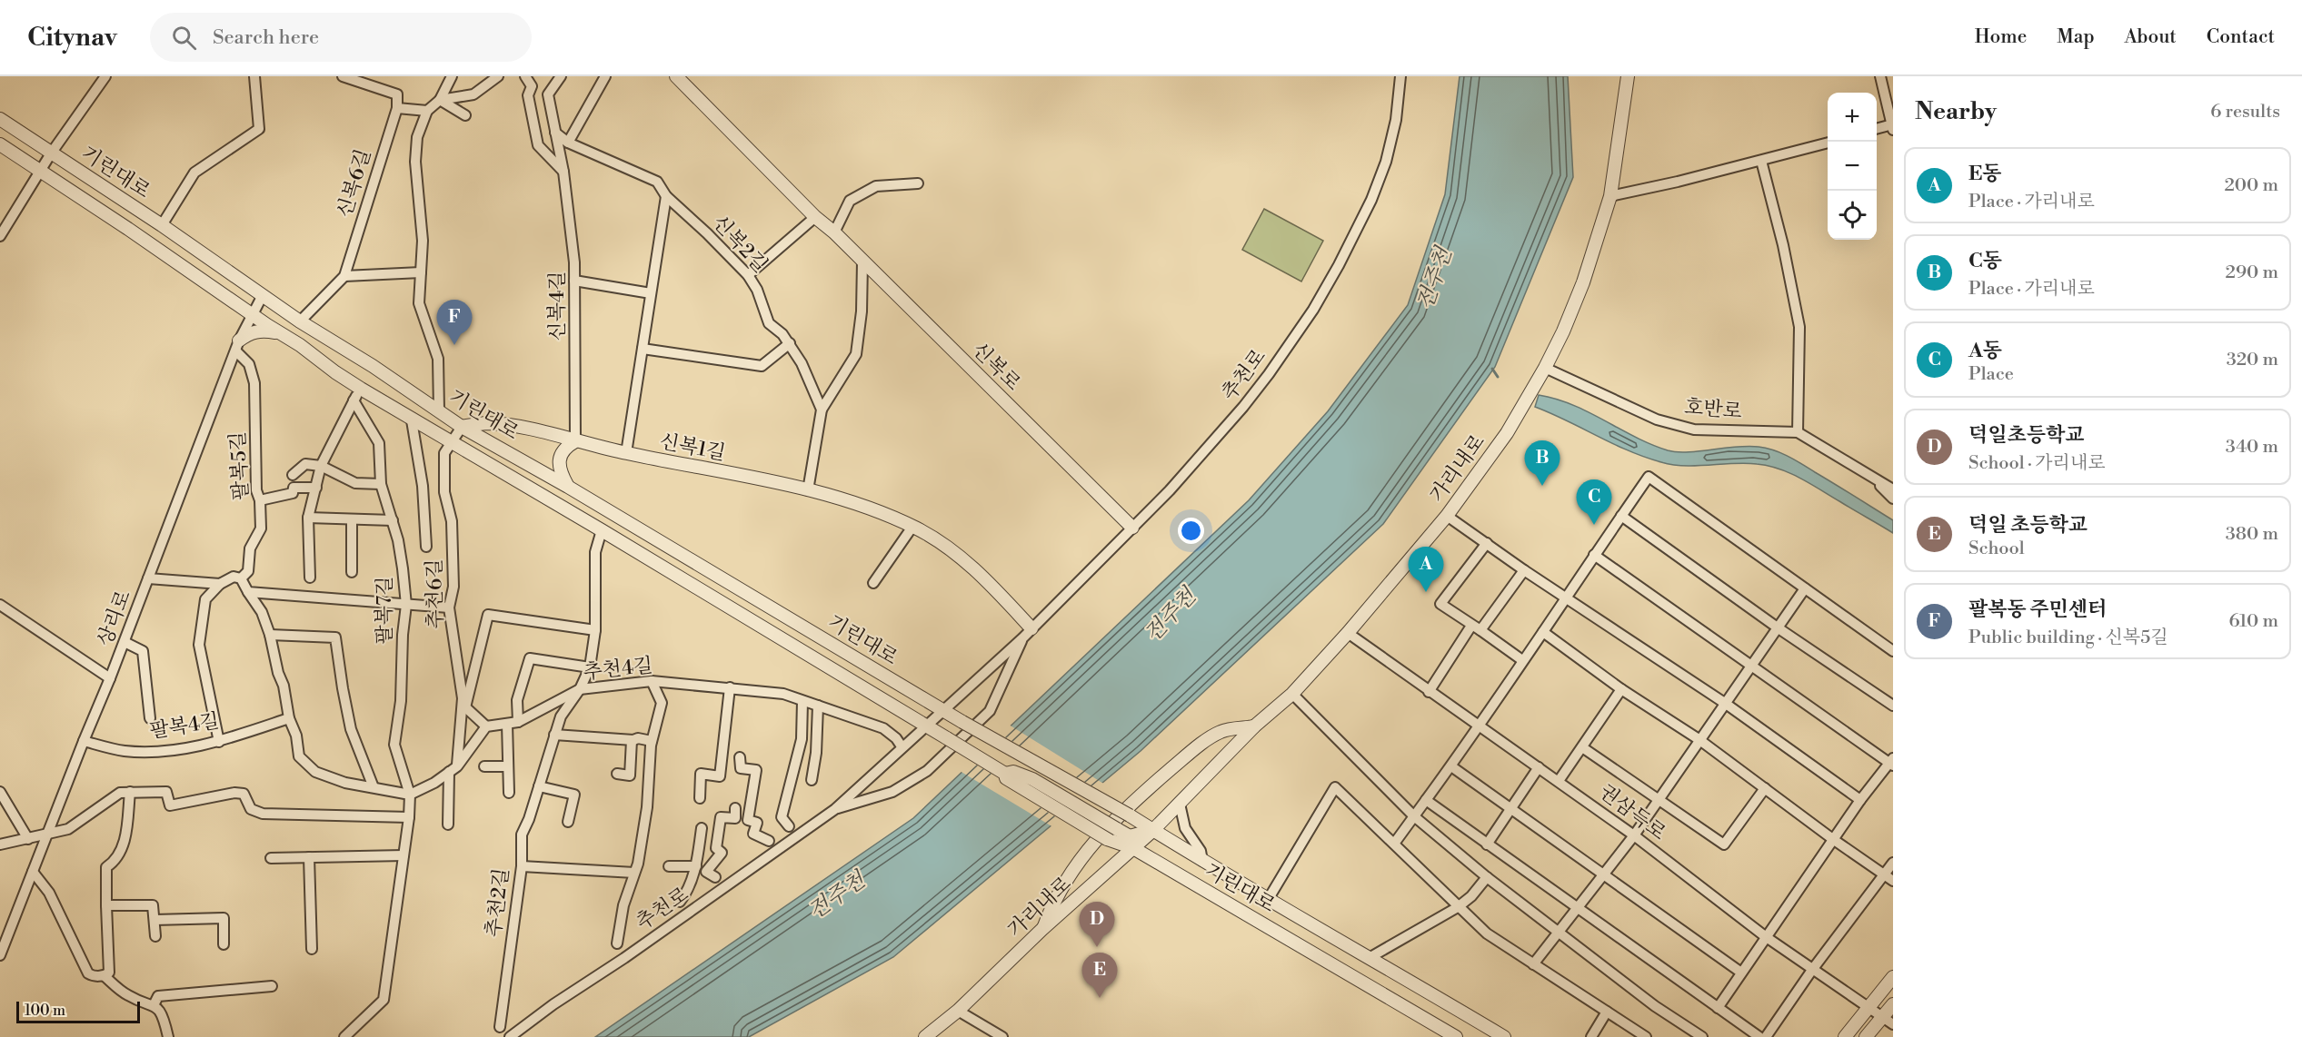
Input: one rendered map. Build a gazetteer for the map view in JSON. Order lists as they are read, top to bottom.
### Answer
{
  "streets": {
    "street": [
      "기린대로",
      "신복6길",
      "신복2길",
      "신복4길",
      "신복로",
      "추천로",
      "호반로",
      "신복1길",
      "팔복5길",
      "가리내로",
      "추천6길",
      "팔복7길",
      "상리로",
      "추천4길",
      "팔복4길",
      "권삼득로",
      "추천2길"
    ]
  },
  "crossings": [
    ["기린대로", "신복6길"],
    ["기린대로", "추천로"],
    ["기린대로", "신복1길"],
    ["기린대로", "가리내로"],
    ["기린대로", "추천6길"],
    ["기린대로", "상리로"],
    ["기린대로", "추천2길"],
    ["신복2길", "신복4길"],
    ["신복4길", "신복1길"],
    ["신복로", "추천로"],
    ["추천로", "신복1길"],
    ["추천로", "추천4길"],
    ["호반로", "가리내로"],
    ["신복1길", "추천6길"],
    ["팔복5길", "상리로"],
    ["가리내로", "권삼득로"],
    ["상리로", "팔복4길"],
    ["추천4길", "추천2길"]
  ],
  "water": ["전주천"],
  "scale_bar": "100 m",
  "page": {
    "header": "Citynav",
    "search": "Search here",
    "nav": [
      "Home",
      "Map",
      "About",
      "Contact"
    ],
    "heading": ["Nearby", "6 results"],
    "map_buttons": ["+", "−"],
    "list": [
      {
        "mark": "A",
        "name": "E동",
        "note": "Place · 가리내로",
        "value": "200 m"
      },
      {
        "mark": "B",
        "name": "C동",
        "note": "Place · 가리내로",
        "value": "290 m"
      },
      {
        "mark": "C",
        "name": "A동",
        "note": "Place",
        "value": "320 m"
      },
      {
        "mark": "D",
        "name": "덕일초등학교",
        "note": "School · 가리내로",
        "value": "340 m"
      },
      {
        "mark": "E",
        "name": "덕일 초등학교",
        "note": "School",
        "value": "380 m"
      },
      {
        "mark": "F",
        "name": "팔복동 주민센터",
        "note": "Public building · 신복5길",
        "value": "610 m"
      }
    ],
    "pins": [
      "F",
      "B",
      "C",
      "A",
      "D",
      "E"
    ],
    "scale": "100 m"
  }
}
